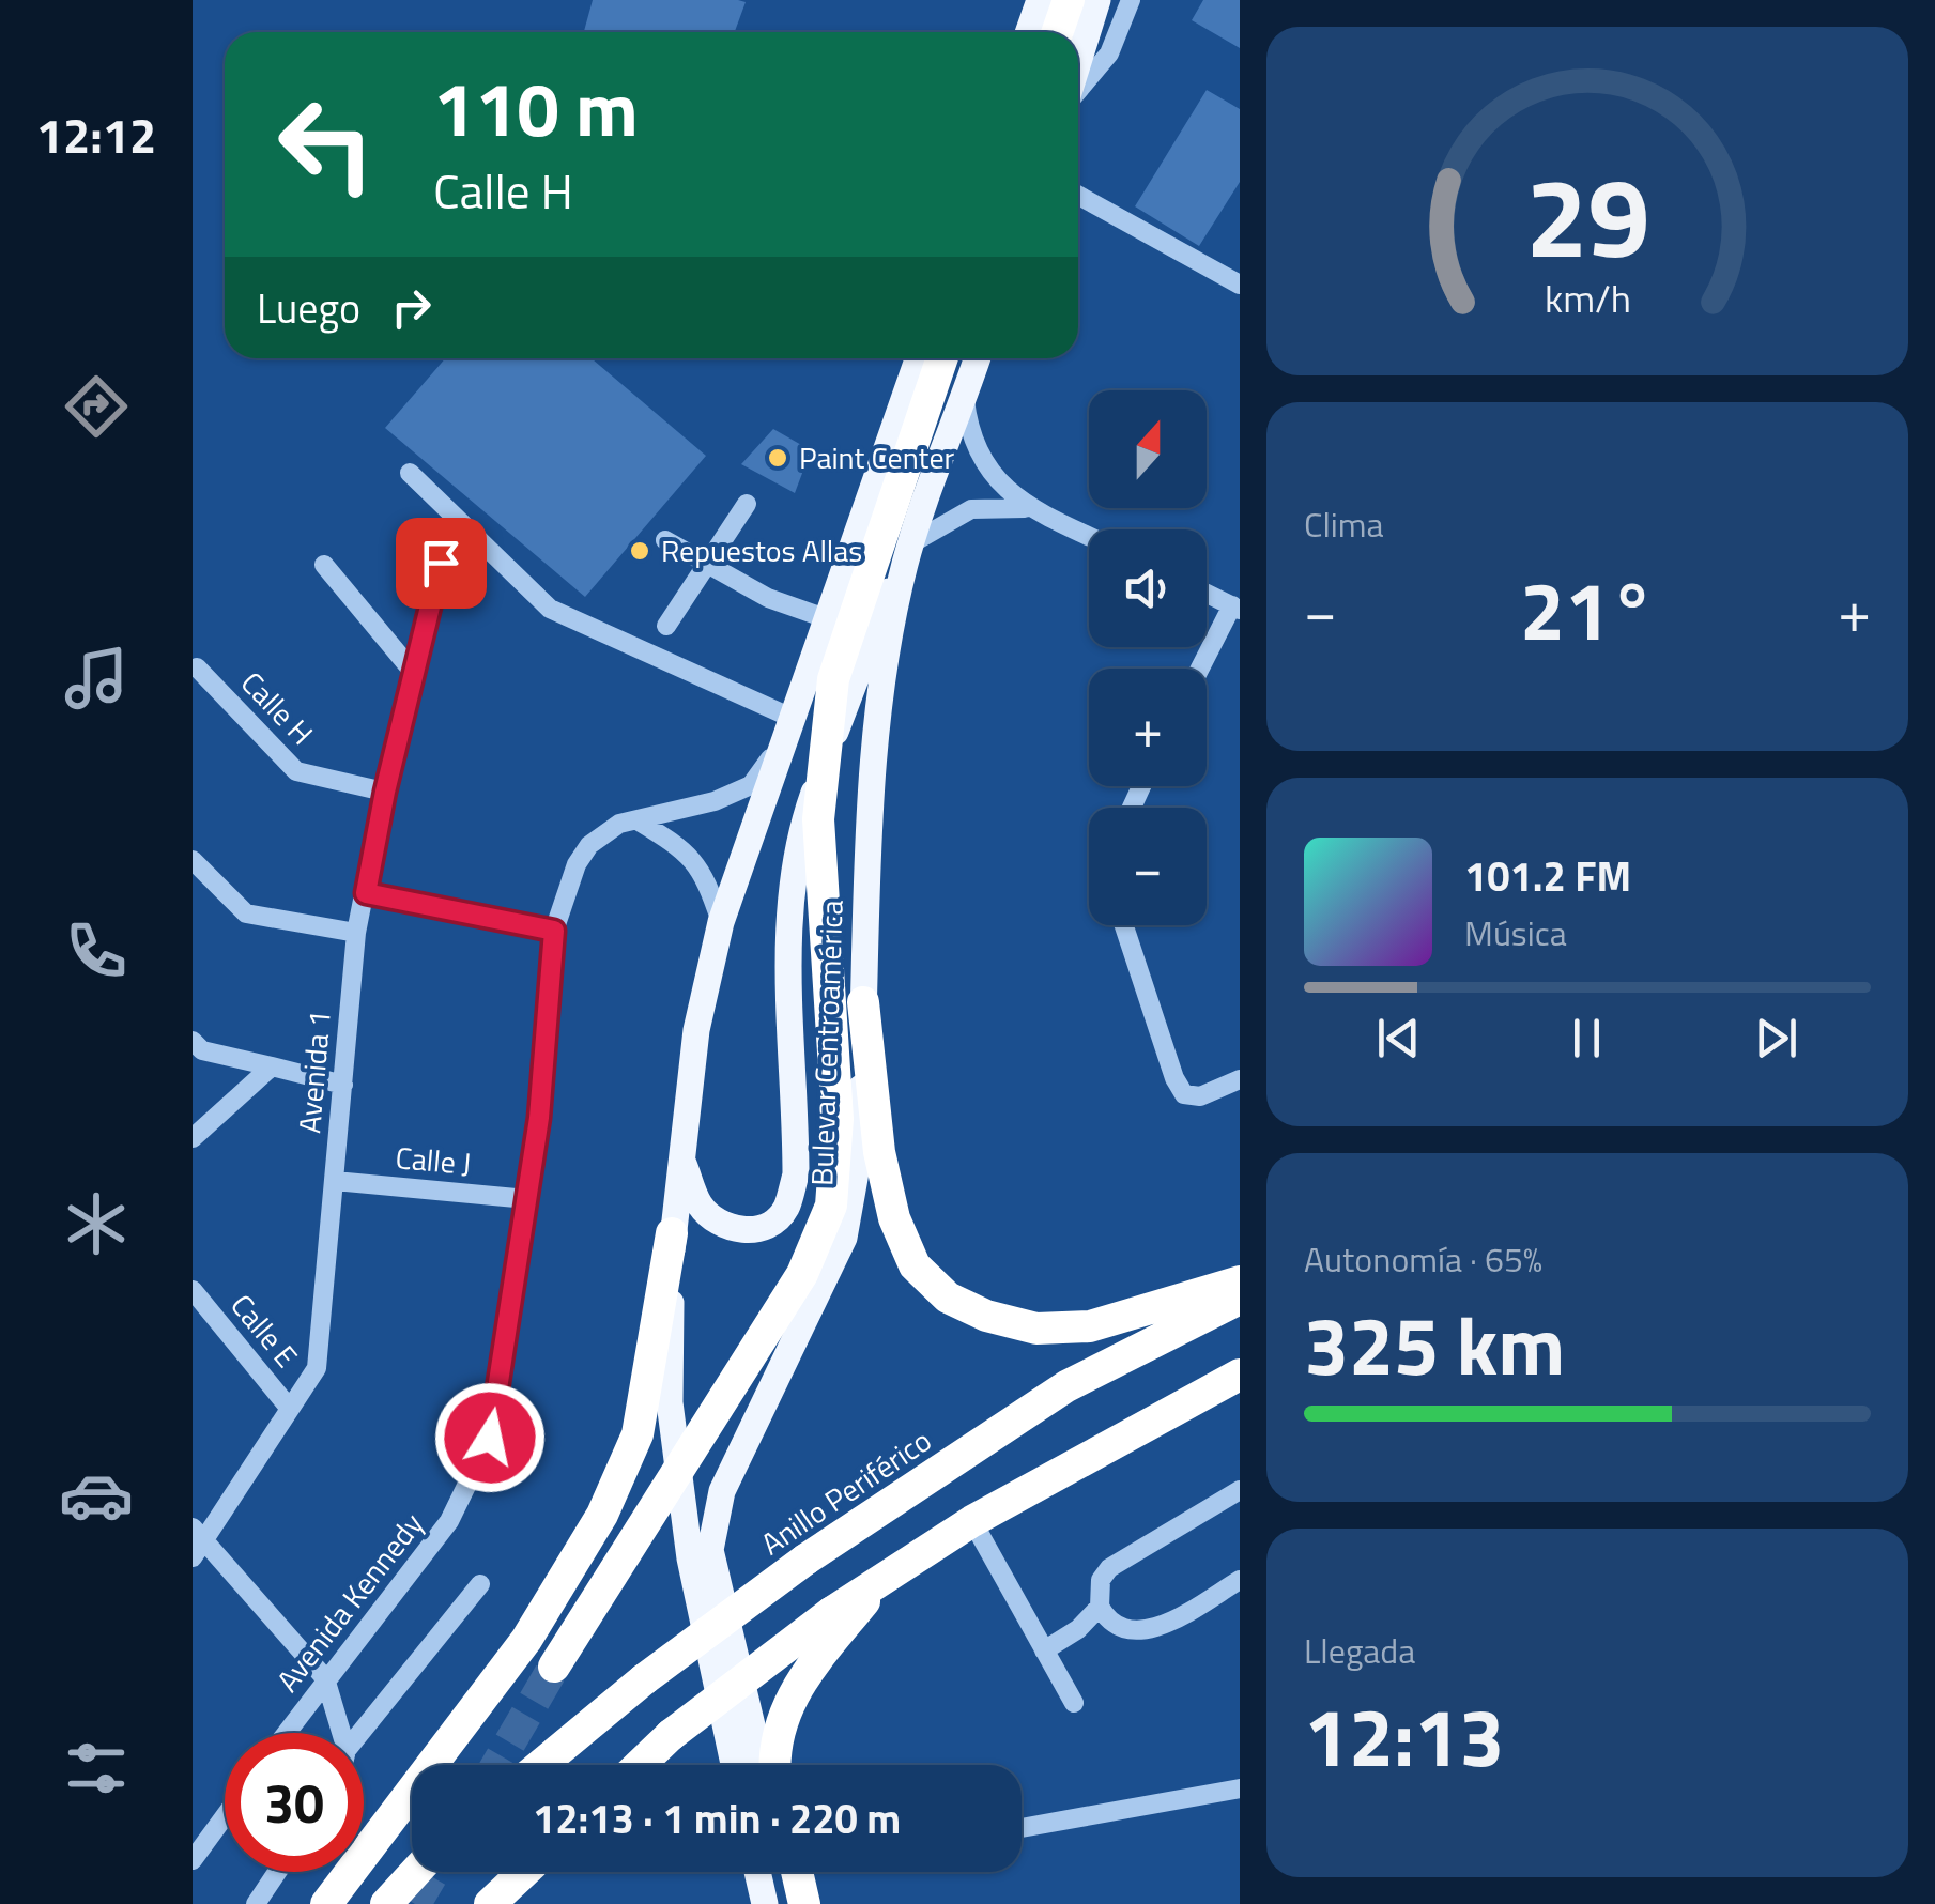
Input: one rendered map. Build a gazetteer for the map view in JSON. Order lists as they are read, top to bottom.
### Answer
{
  "streets": {
    "highway": ["Anillo Periférico"],
    "main road": ["Bulevar Centroamérica"],
    "street": [
      "Calle H",
      "Avenida 1",
      "Calle J",
      "Calle E",
      "Avenida Kennedy"
    ]
  },
  "crossings": [
    ["Calle H", "Avenida 1"],
    ["Avenida 1", "Calle J"],
    ["Avenida 1", "Calle E"],
    ["Calle J", "Avenida Kennedy"]
  ],
  "places": ["Paint Center", "Repuestos Allas"],
  "north": "top",
  "page": {
    "tabs": "12:12",
    "turn": ["110 m", "Calle H"],
    "then": "Luego",
    "map_buttons": ["+", "−"],
    "tile": [
      "Clima",
      ["Autonomía · 65%", "325 km"],
      ["Llegada", "12:13"]
    ],
    "heat": ["−", "21°", "+"],
    "song": ["101.2 FM", "Música"],
    "limit": "30",
    "trip": "12:13 · 1 min · 220 m",
    "gauge": ["29", "km/h"]
  }
}
